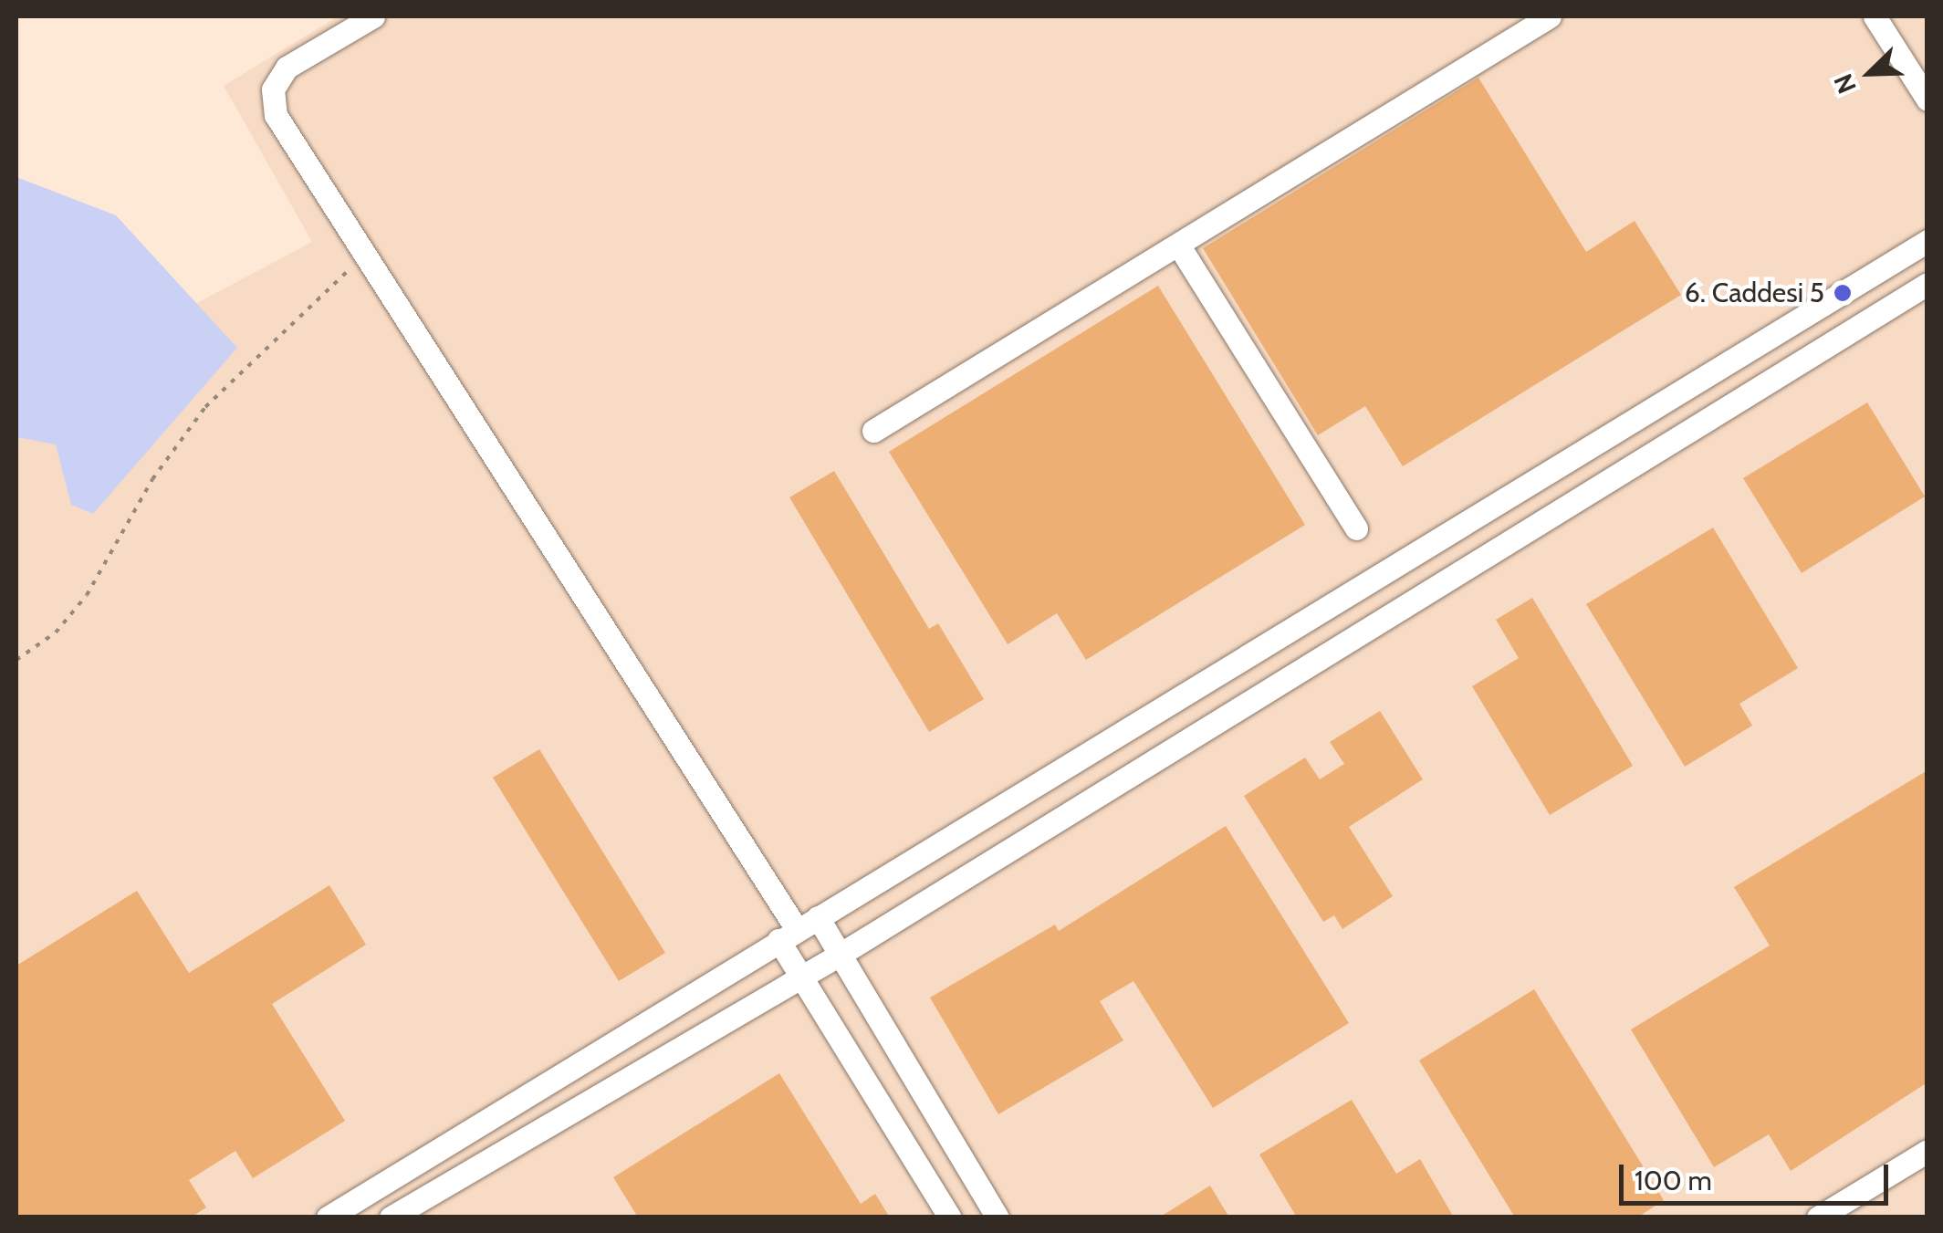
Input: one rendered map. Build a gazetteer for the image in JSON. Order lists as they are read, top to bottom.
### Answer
{
  "places": ["6. Caddesi 5"],
  "scale_bar": "100 m",
  "north": "bottom left"
}
